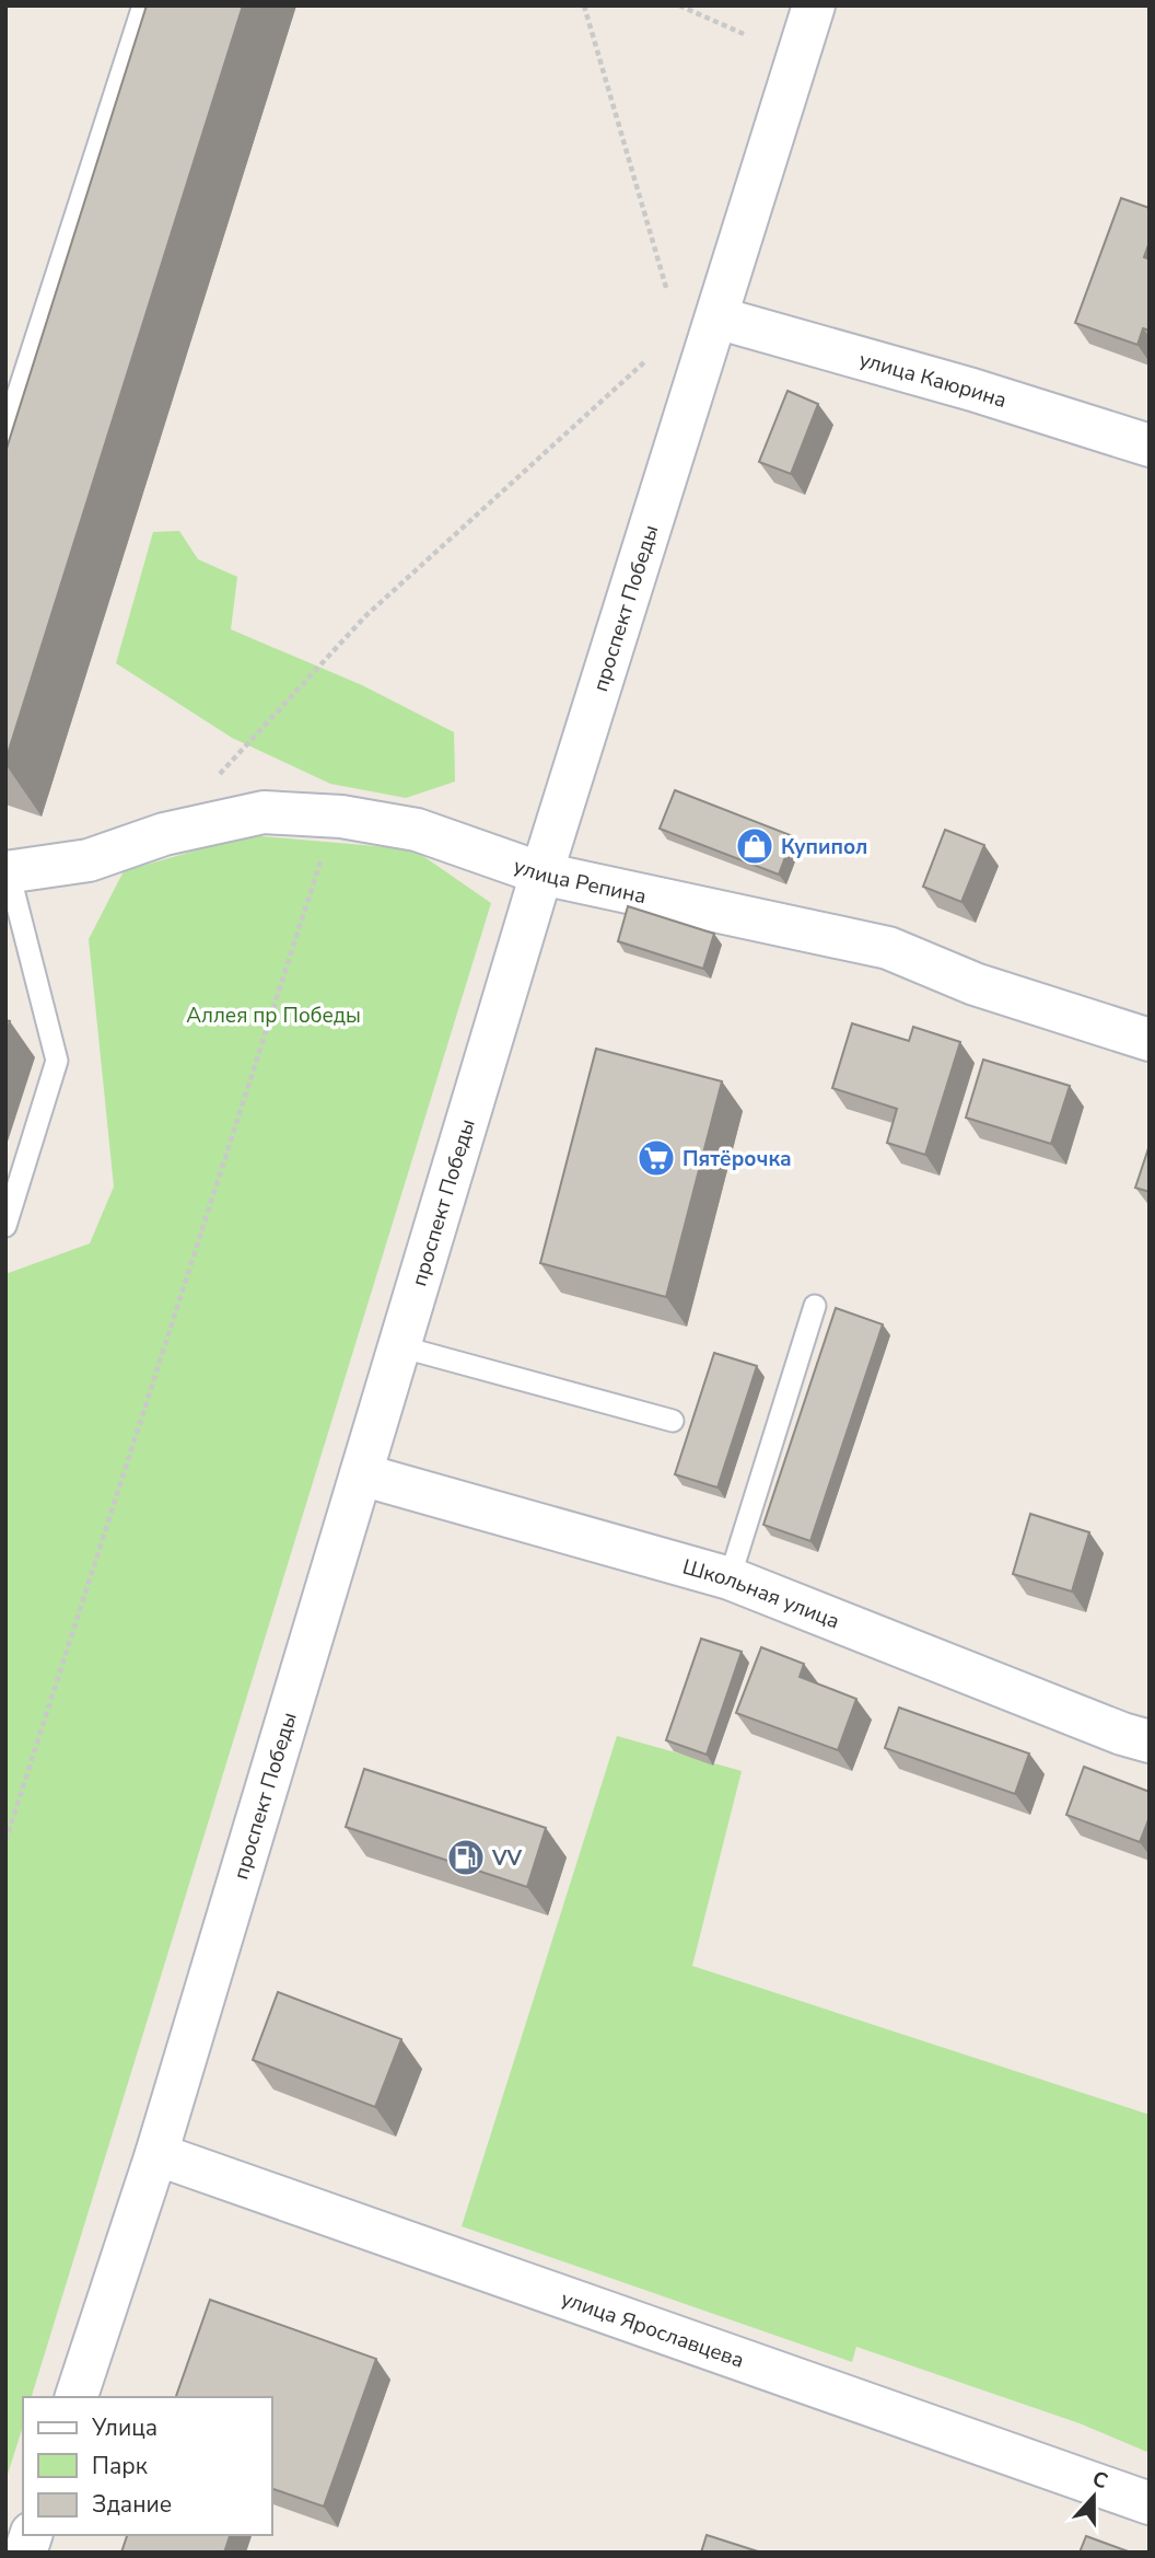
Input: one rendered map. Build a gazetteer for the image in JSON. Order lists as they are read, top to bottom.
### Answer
{
  "streets": {
    "street": [
      "улица Каюрина",
      "проспект Победы",
      "улица Репина",
      "Школьная улица",
      "улица Ярославцева"
    ]
  },
  "crossings": [
    ["улица Каюрина", "проспект Победы"],
    ["проспект Победы", "улица Репина"],
    ["проспект Победы", "Школьная улица"],
    ["проспект Победы", "улица Ярославцева"]
  ],
  "parks": ["Аллея пр Победы"],
  "places": {
    "shop": ["Купипол"],
    "supermarket": ["Пятёрочка"],
    "fuel station": ["VV"]
  },
  "legend": ["Улица", "Парк", "Здание"],
  "north": "top"
}
